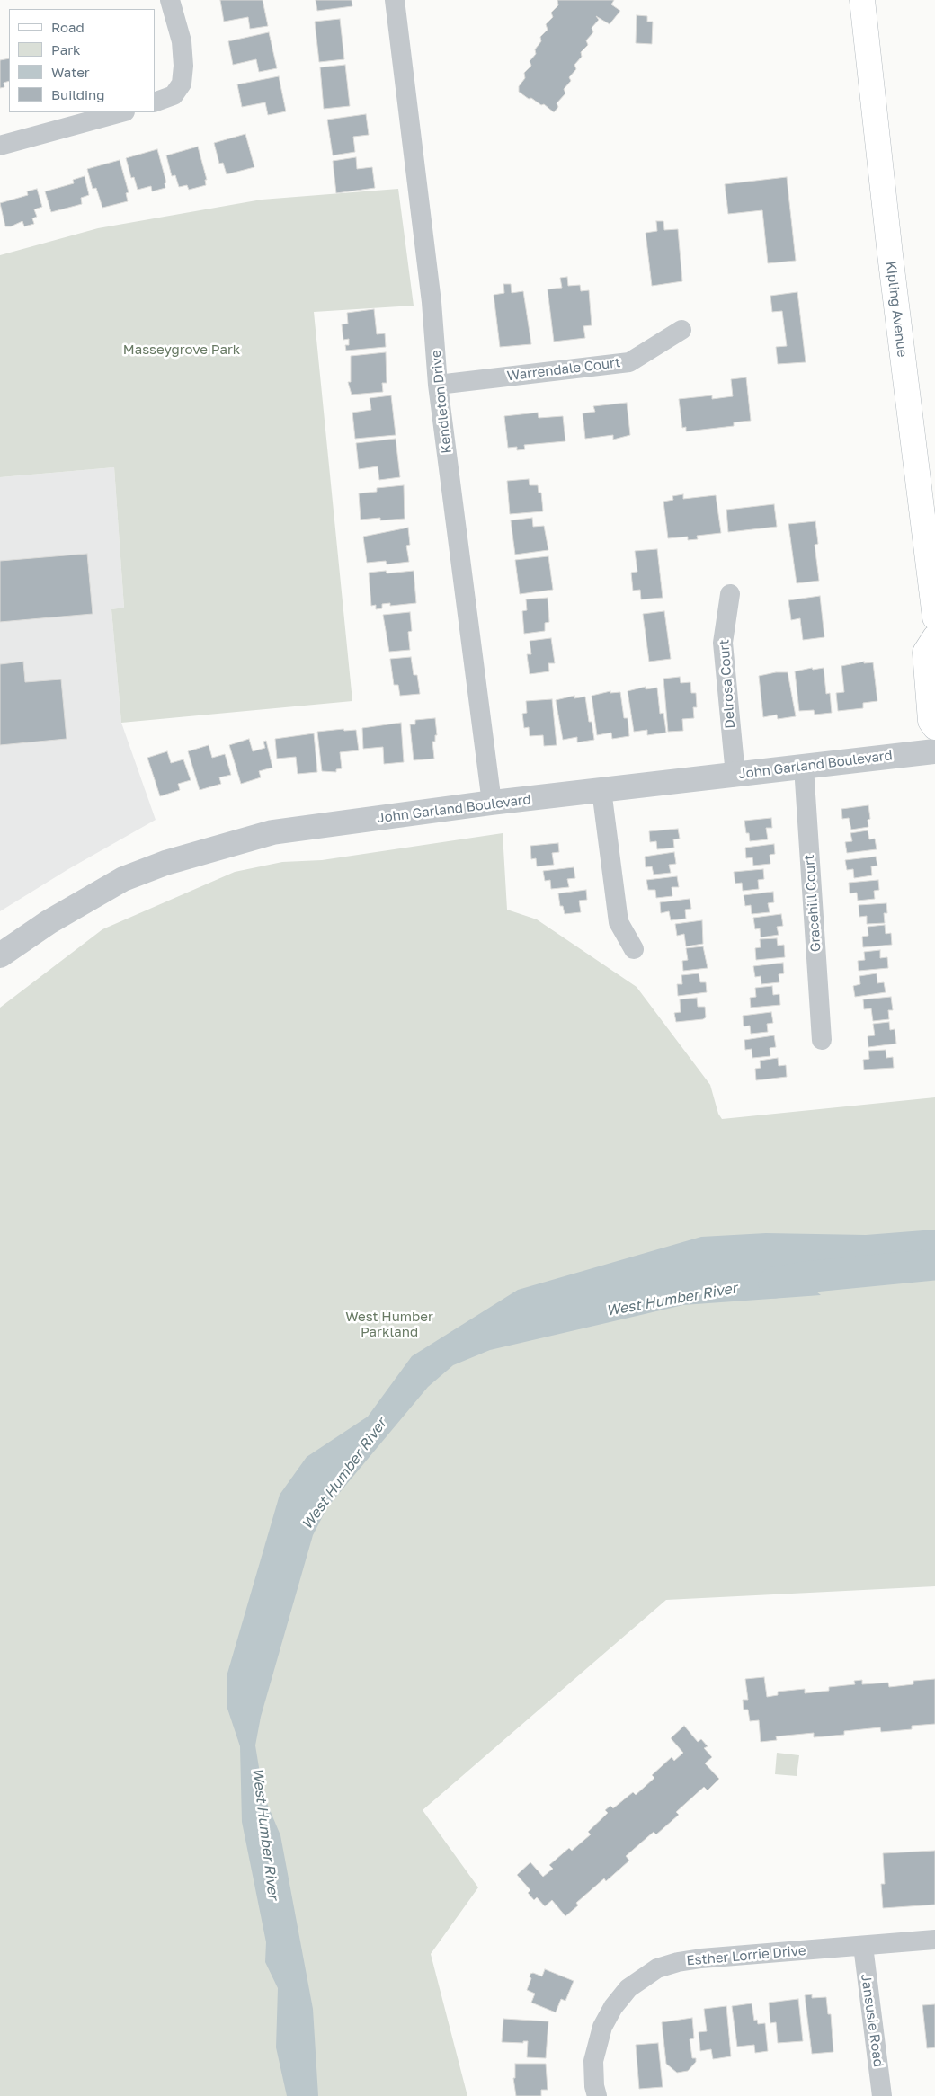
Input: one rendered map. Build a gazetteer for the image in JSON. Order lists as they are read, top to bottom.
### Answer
{
  "streets": {
    "main road": ["Kipling Avenue"],
    "street": [
      "Warrendale Court",
      "Kendleton Drive",
      "Delrosa Court",
      "John Garland Boulevard",
      "Gracehill Court",
      "Esther Lorrie Drive",
      "Jansusie Road"
    ]
  },
  "crossings": [
    ["Warrendale Court", "Kendleton Drive"],
    ["Kendleton Drive", "John Garland Boulevard"],
    ["Delrosa Court", "John Garland Boulevard"],
    ["John Garland Boulevard", "Gracehill Court"],
    ["Esther Lorrie Drive", "Jansusie Road"]
  ],
  "water": ["West Humber River"],
  "parks": ["Masseygrove Park", "West Humber Parkland"],
  "legend": [
    "Road",
    "Park",
    "Water",
    "Building"
  ]
}
